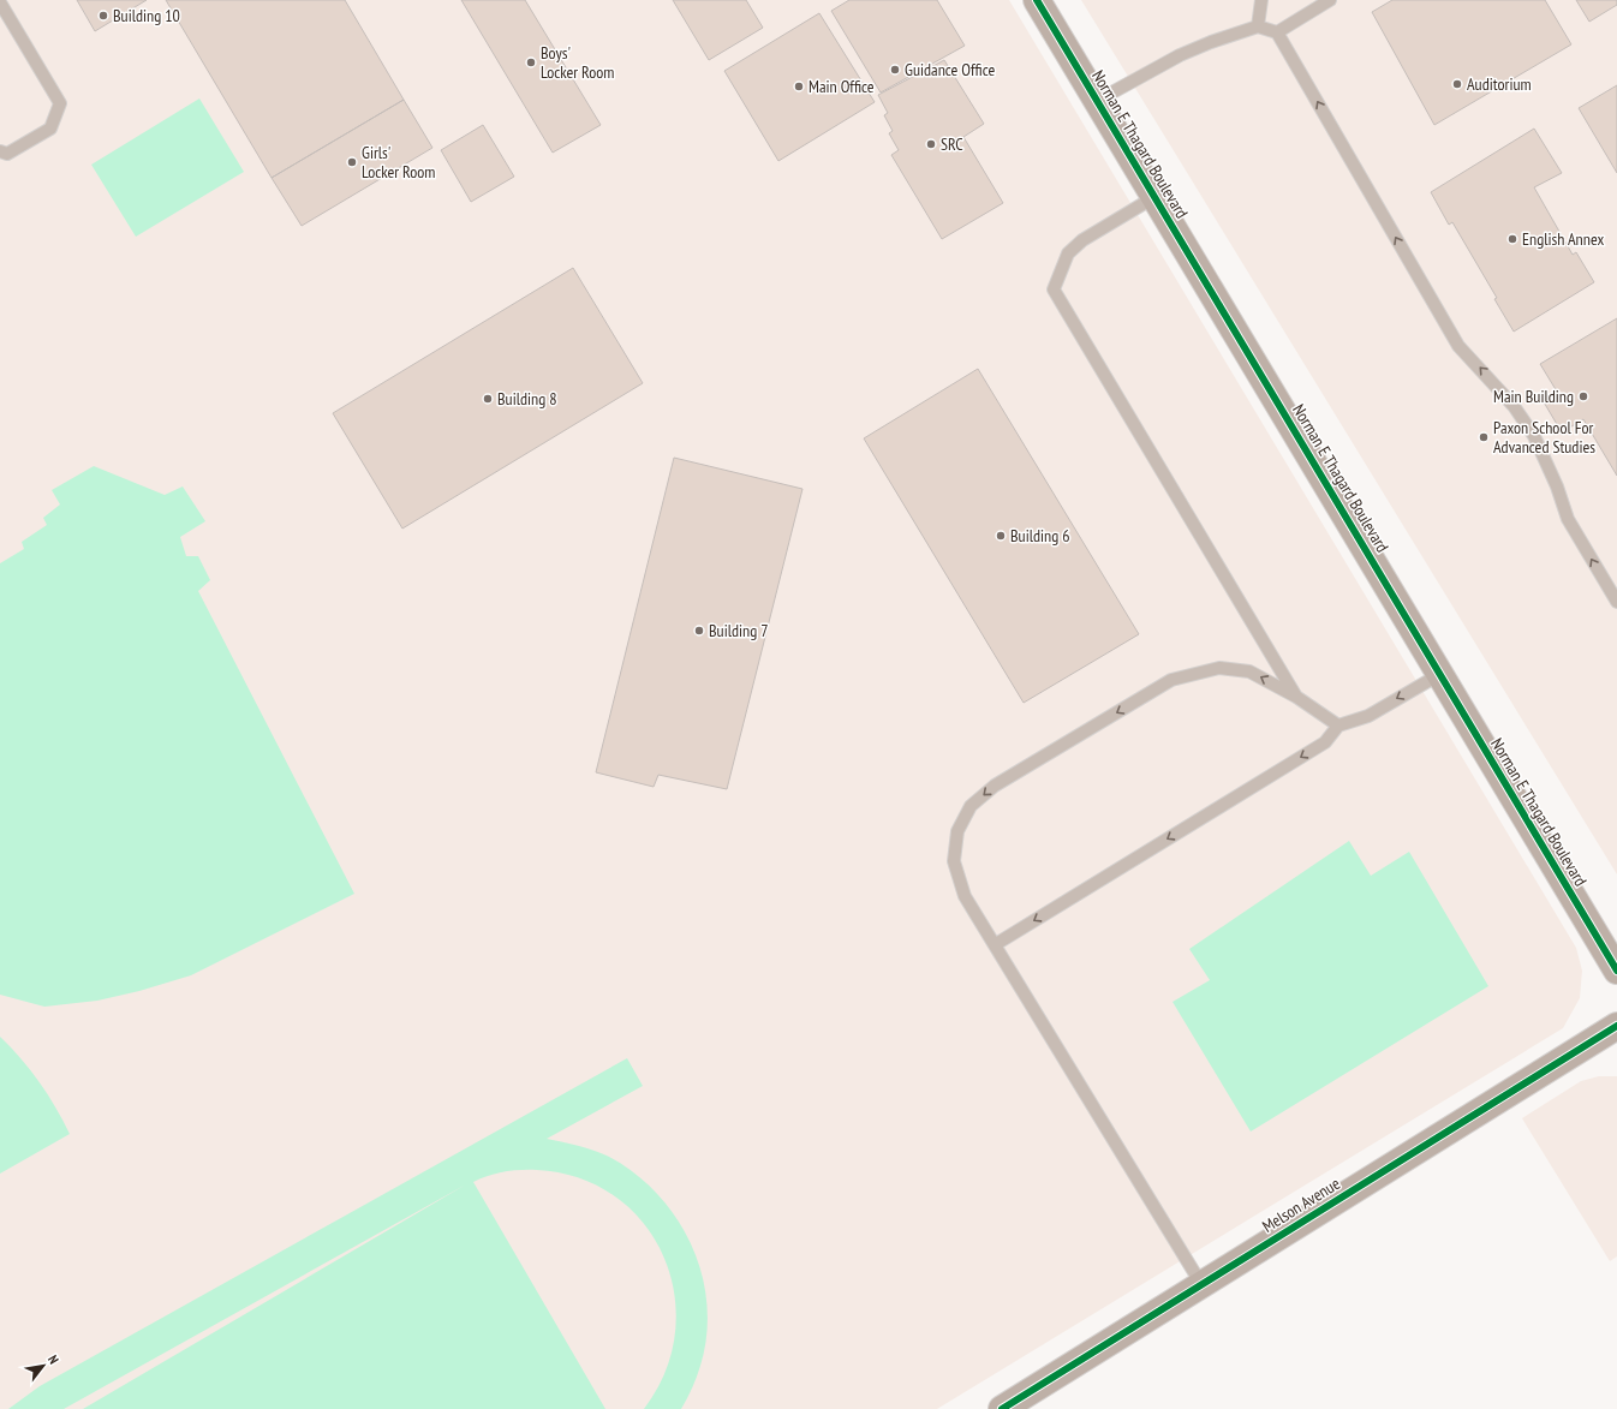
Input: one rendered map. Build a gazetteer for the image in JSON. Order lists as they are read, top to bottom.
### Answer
{
  "streets": {
    "street": ["Norman E Thagard Boulevard", "Melson Avenue"]
  },
  "places": [
    "Building 10",
    "Boys' Locker Room",
    "Guidance Office",
    "Auditorium",
    "Main Office",
    "SRC",
    "Girls' Locker Room",
    "English Annex",
    "Main Building",
    "Building 8",
    "Paxon School For Advanced Studies",
    "Building 6",
    "Building 7"
  ],
  "north": "top right"
}
